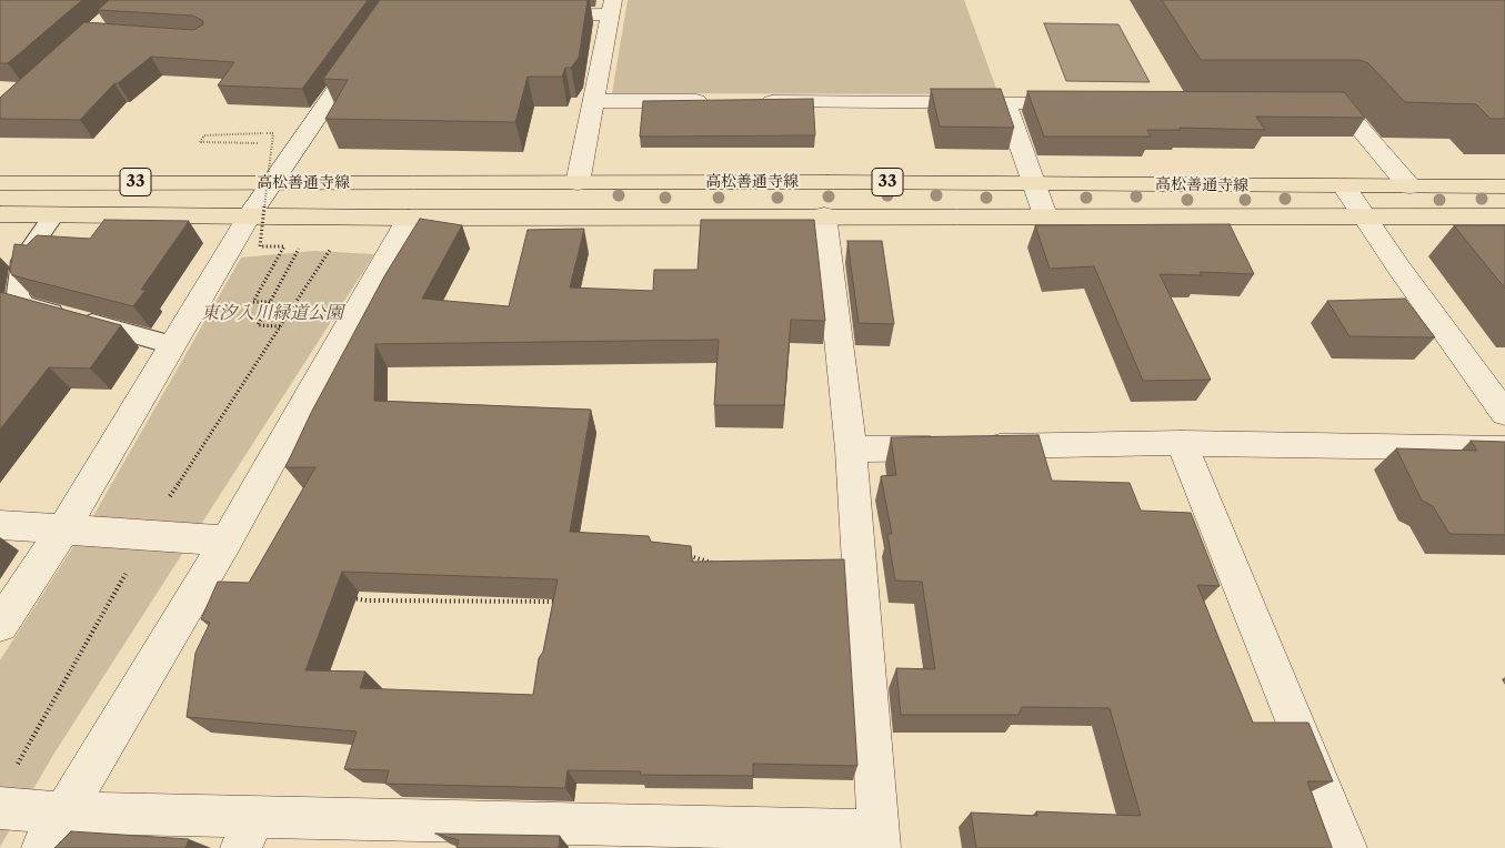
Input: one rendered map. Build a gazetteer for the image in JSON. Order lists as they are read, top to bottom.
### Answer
{
  "streets": {
    "main road": ["33", "高松善通寺線"]
  },
  "parks": ["東汐入川緑道公園"]
}
